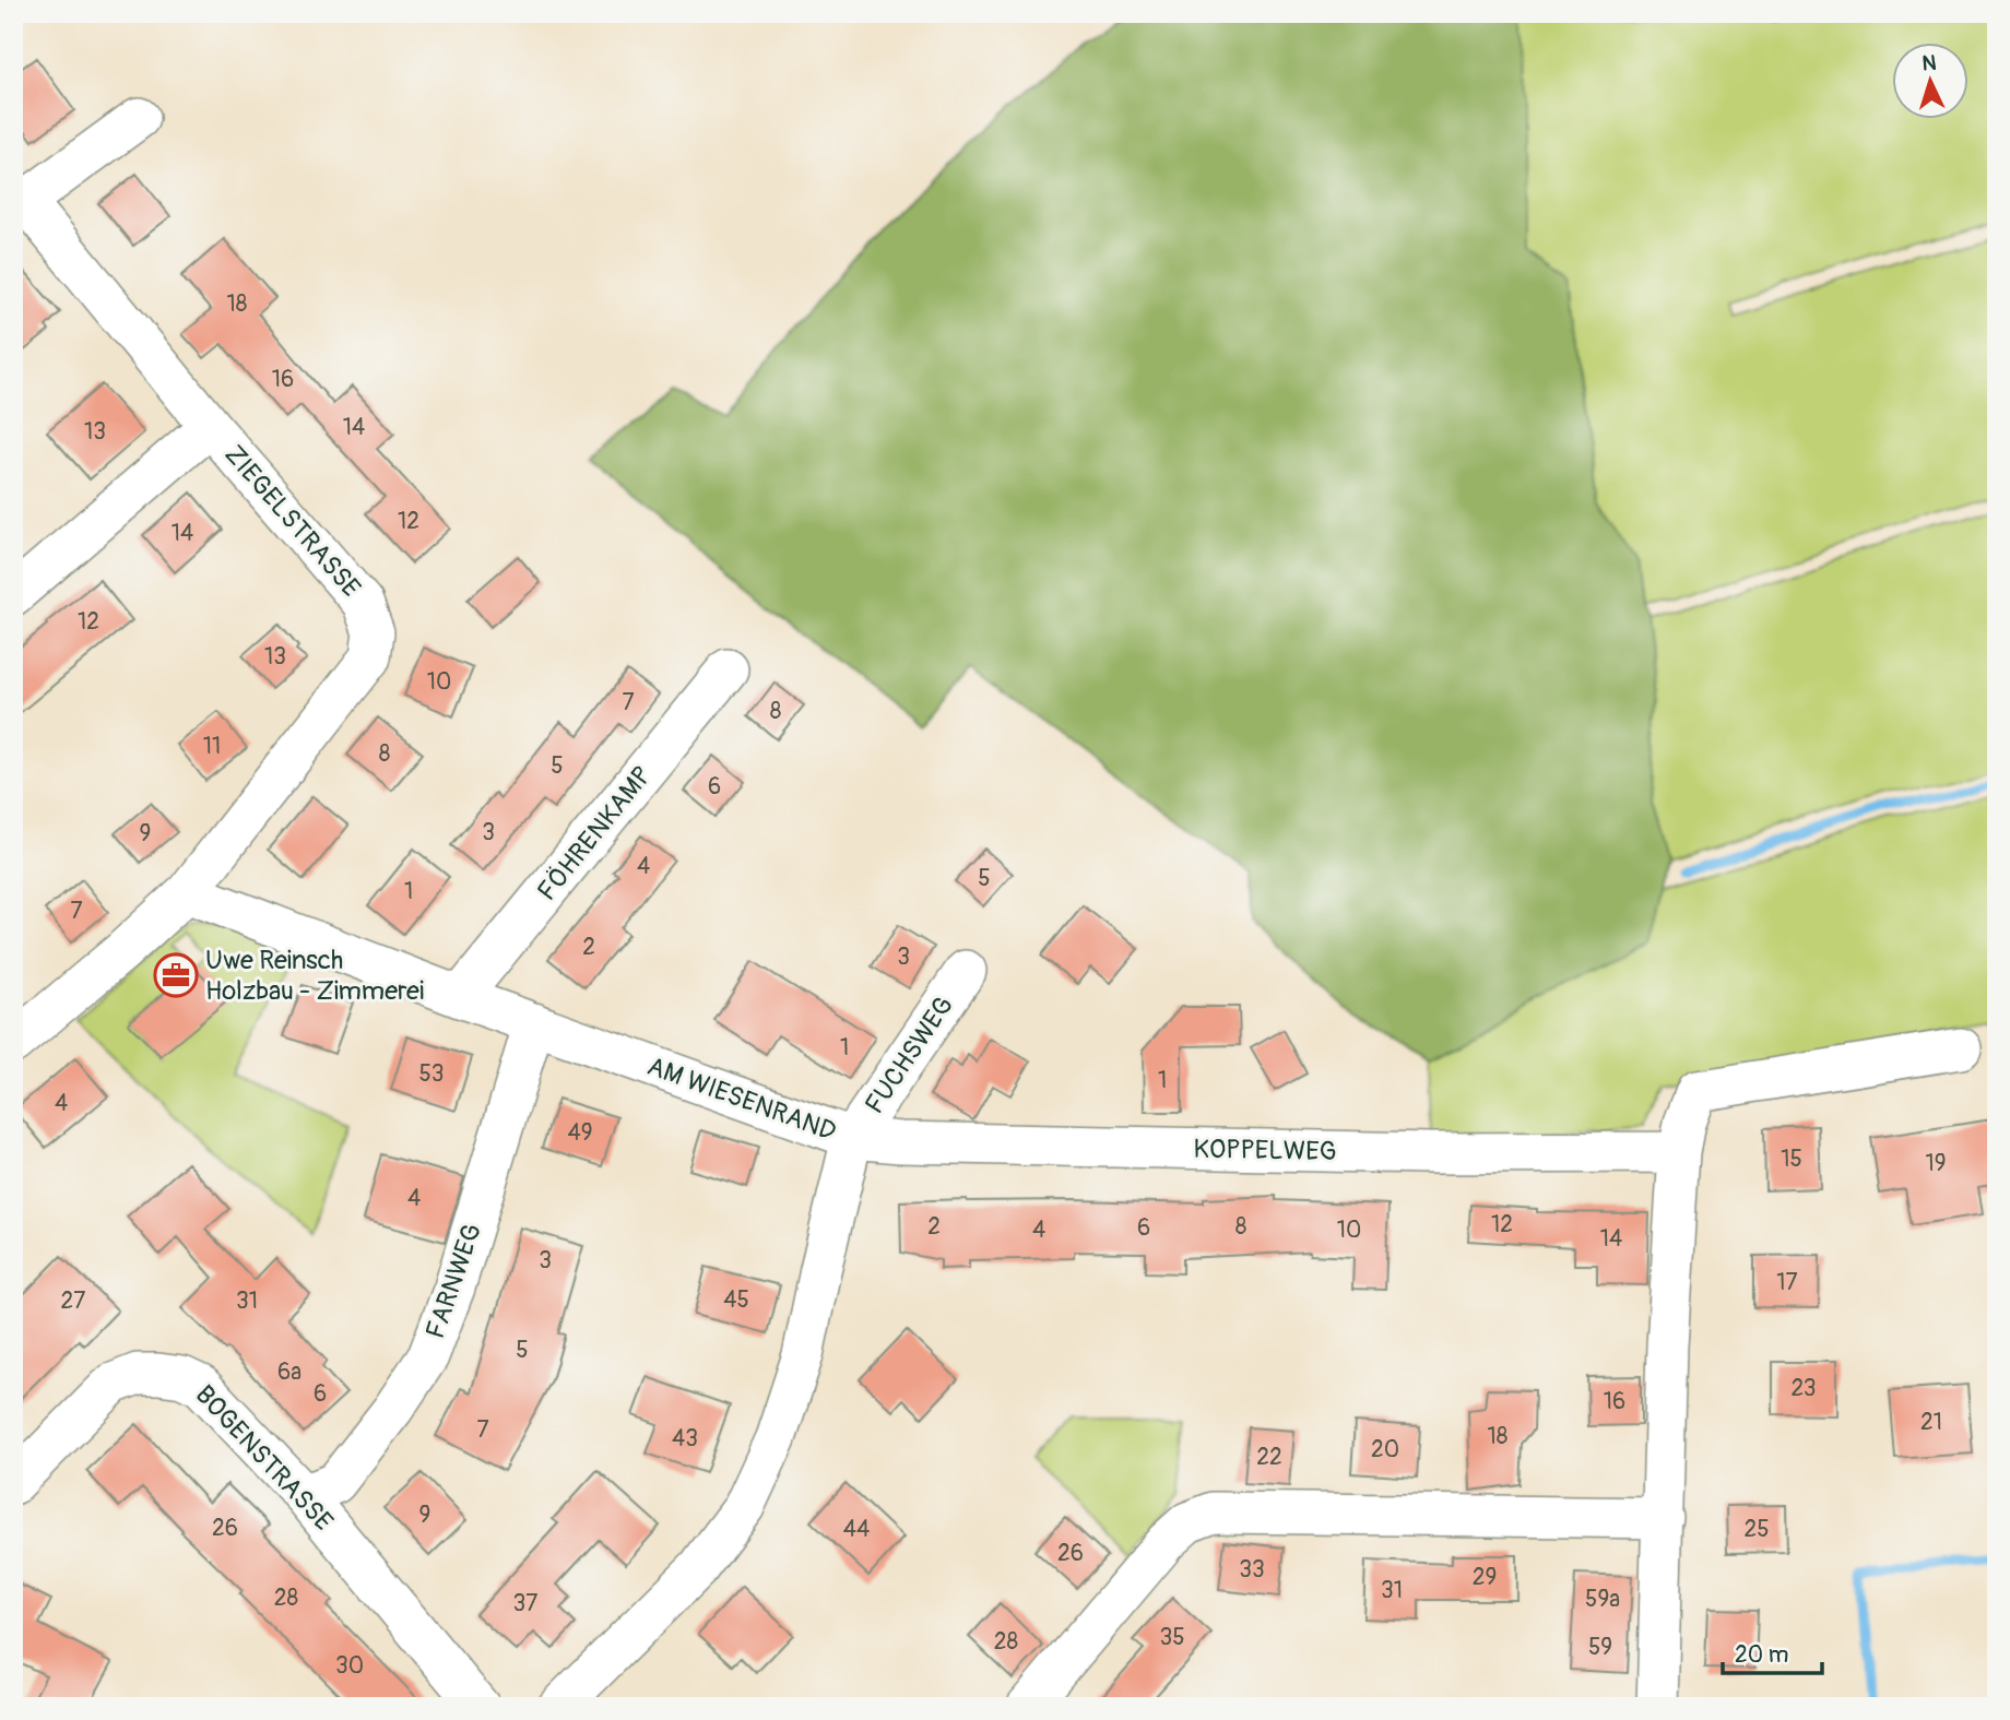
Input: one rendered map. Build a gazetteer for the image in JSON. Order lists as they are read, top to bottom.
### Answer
{
  "streets": {
    "street": [
      "ZIEGELSTRASSE",
      "FÖHRENKAMP",
      "FUCHSWEG",
      "AM WIESENRAND",
      "KOPPELWEG",
      "FARNWEG",
      "BOGENSTRASSE"
    ]
  },
  "crossings": [
    ["ZIEGELSTRASSE", "AM WIESENRAND"],
    ["FÖHRENKAMP", "AM WIESENRAND"],
    ["FUCHSWEG", "AM WIESENRAND"],
    ["FUCHSWEG", "KOPPELWEG"],
    ["AM WIESENRAND", "KOPPELWEG"],
    ["AM WIESENRAND", "FARNWEG"],
    ["FARNWEG", "BOGENSTRASSE"]
  ],
  "places": {
    "office": ["Uwe Reinsch Holzbau - Zimmerei"]
  },
  "house_numbers": [
    "18",
    "16",
    "14",
    "13",
    "12",
    "14",
    "12",
    "13",
    "10",
    "7",
    "8",
    "11",
    "8",
    "5",
    "6",
    "3",
    "9",
    "4",
    "5",
    "1",
    "7",
    "2",
    "3",
    "1",
    "53",
    "1",
    "4",
    "49",
    "15",
    "19",
    "4",
    "12",
    "2",
    "8",
    "6",
    "4",
    "10",
    "14",
    "3",
    "17",
    "45",
    "27",
    "31",
    "5",
    "6a",
    "23",
    "6",
    "16",
    "21",
    "7",
    "18",
    "43",
    "20",
    "22",
    "9",
    "26",
    "44",
    "25",
    "26",
    "33",
    "29",
    "31",
    "28",
    "59a",
    "37",
    "35",
    "28",
    "59",
    "30"
  ],
  "scale_bar": "20 m",
  "north": "top"
}
